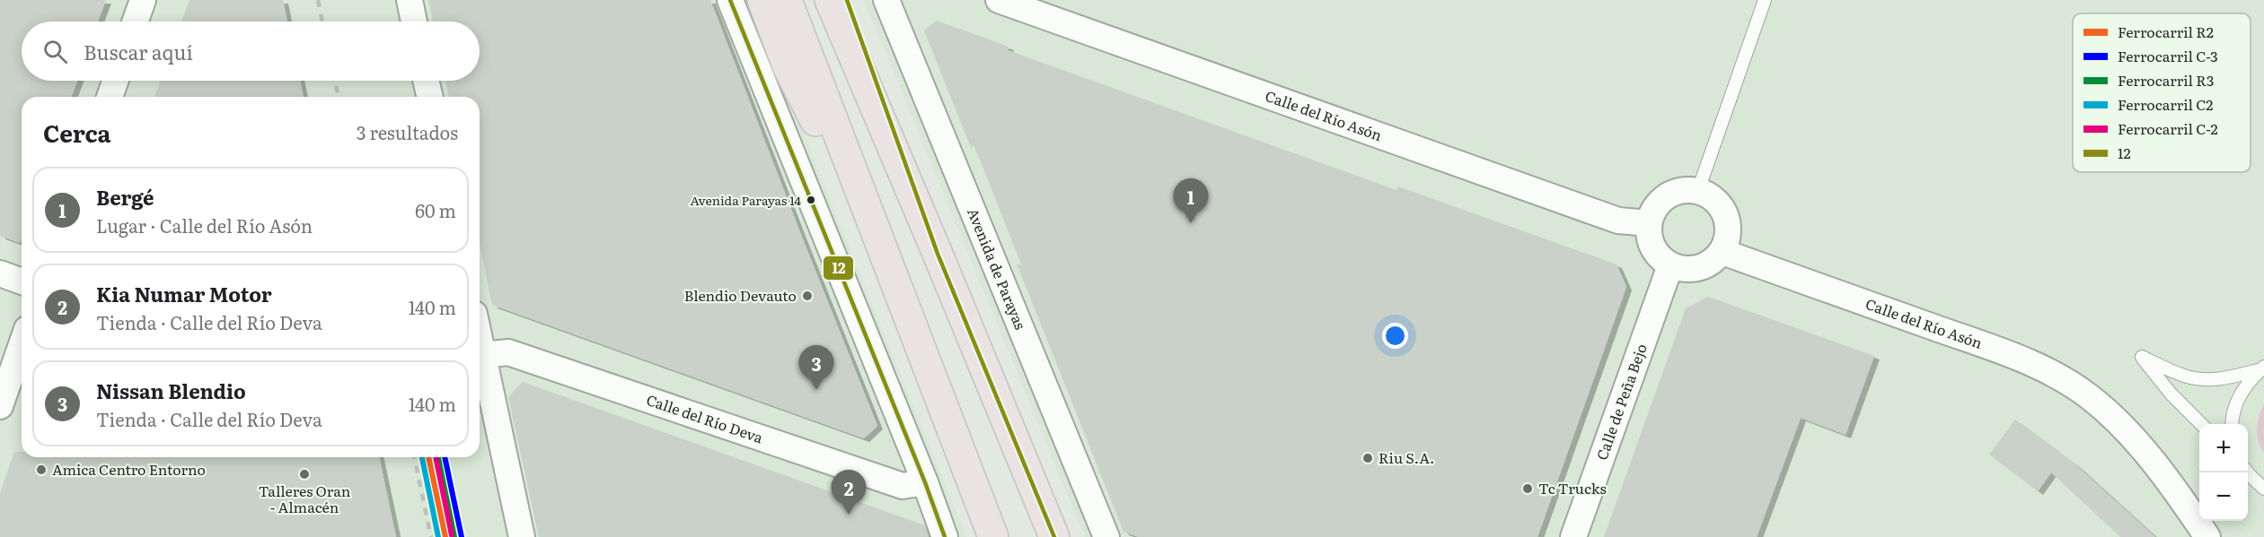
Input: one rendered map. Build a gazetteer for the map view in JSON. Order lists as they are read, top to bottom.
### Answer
{
  "streets": {
    "street": [
      "Calle del Río Asón",
      "Avenida de Parayas",
      "Calle de Peña Bejo",
      "Calle del Río Deva"
    ]
  },
  "crossings": [
    ["Calle del Río Asón", "Calle de Peña Bejo"]
  ],
  "places": [
    "Avenida Parayas 14",
    "Blendio Devauto",
    "Riu S.A.",
    "Amica Centro Entorno",
    "Talleres Oran - Almacén",
    "Tc Trucks"
  ],
  "lines": [
    "transit line 12",
    "rail line R2",
    "rail line C-3",
    "rail line R3",
    "rail line C2",
    "rail line C-2"
  ],
  "legend": [
    "Ferrocarril R2",
    "Ferrocarril C-3",
    "Ferrocarril R3",
    "Ferrocarril C2",
    "Ferrocarril C-2",
    "12"
  ],
  "page": {
    "search": "Buscar aquí",
    "heading": ["Cerca", "3 resultados"],
    "list": [
      {
        "mark": "1",
        "name": "Bergé",
        "note": "Lugar · Calle del Río Asón",
        "value": "60 m"
      },
      {
        "mark": "2",
        "name": "Kia Numar Motor",
        "note": "Tienda · Calle del Río Deva",
        "value": "140 m"
      },
      {
        "mark": "3",
        "name": "Nissan Blendio",
        "note": "Tienda · Calle del Río Deva",
        "value": "140 m"
      }
    ],
    "pins": ["1", "3", "2"],
    "map_buttons": ["+", "−"]
  }
}
